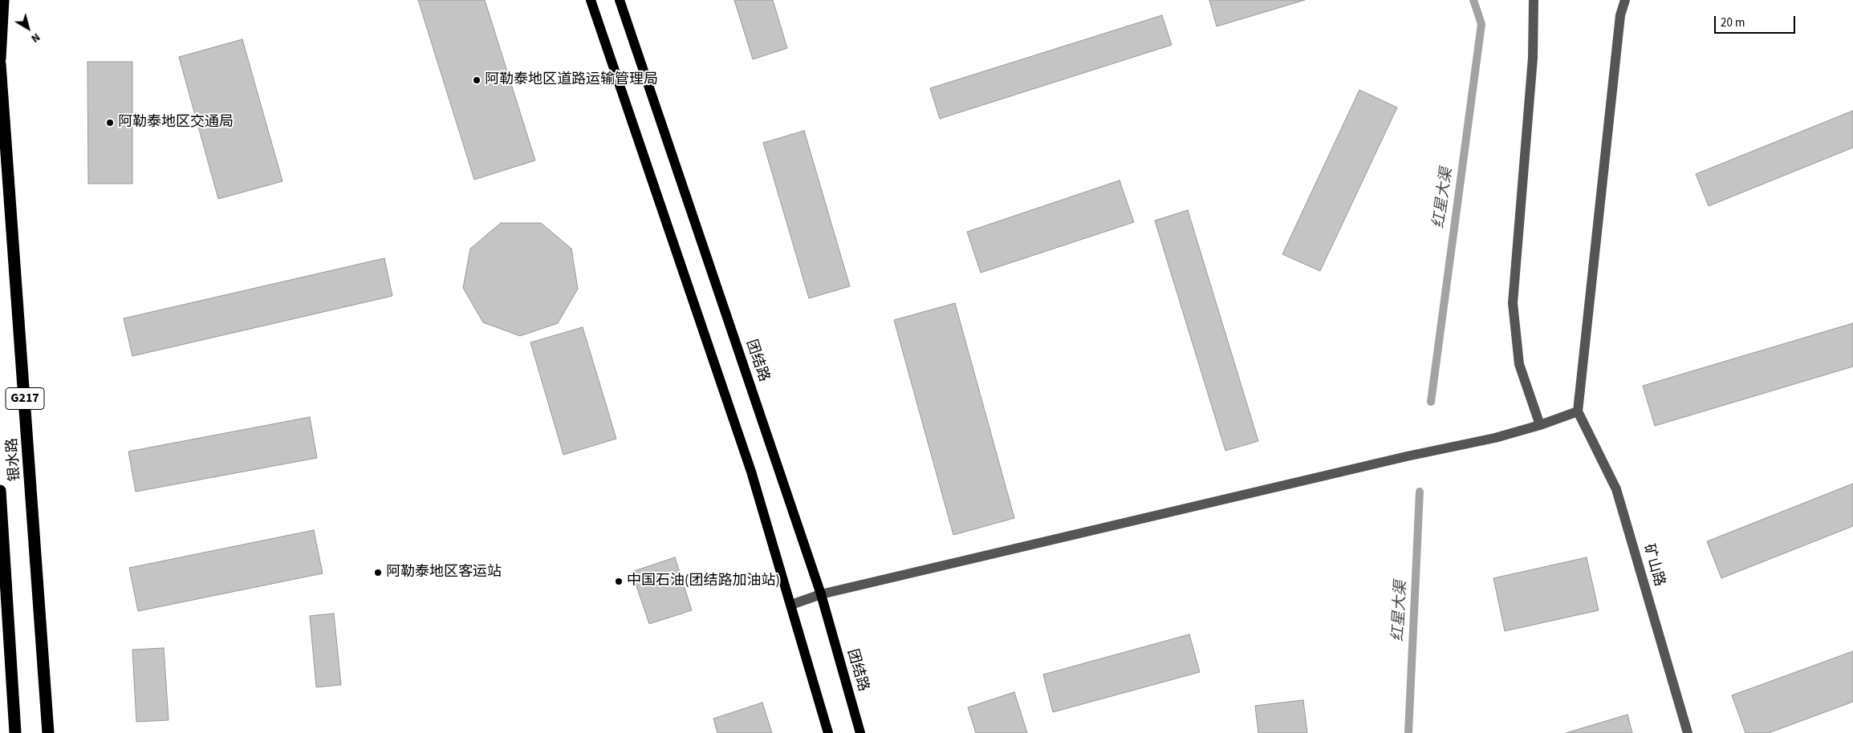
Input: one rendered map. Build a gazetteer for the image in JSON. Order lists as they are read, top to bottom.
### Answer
{
  "streets": {
    "highway": ["G217", "银水路"],
    "main road": ["团结路"],
    "street": ["矿山路"]
  },
  "water": ["红星大渠"],
  "places": [
    "阿勒泰地区道路运输管理局",
    "阿勒泰地区交通局",
    "阿勒泰地区客运站",
    "中国石油(团结路加油站)"
  ],
  "scale_bar": "20 m",
  "north": "bottom right"
}
